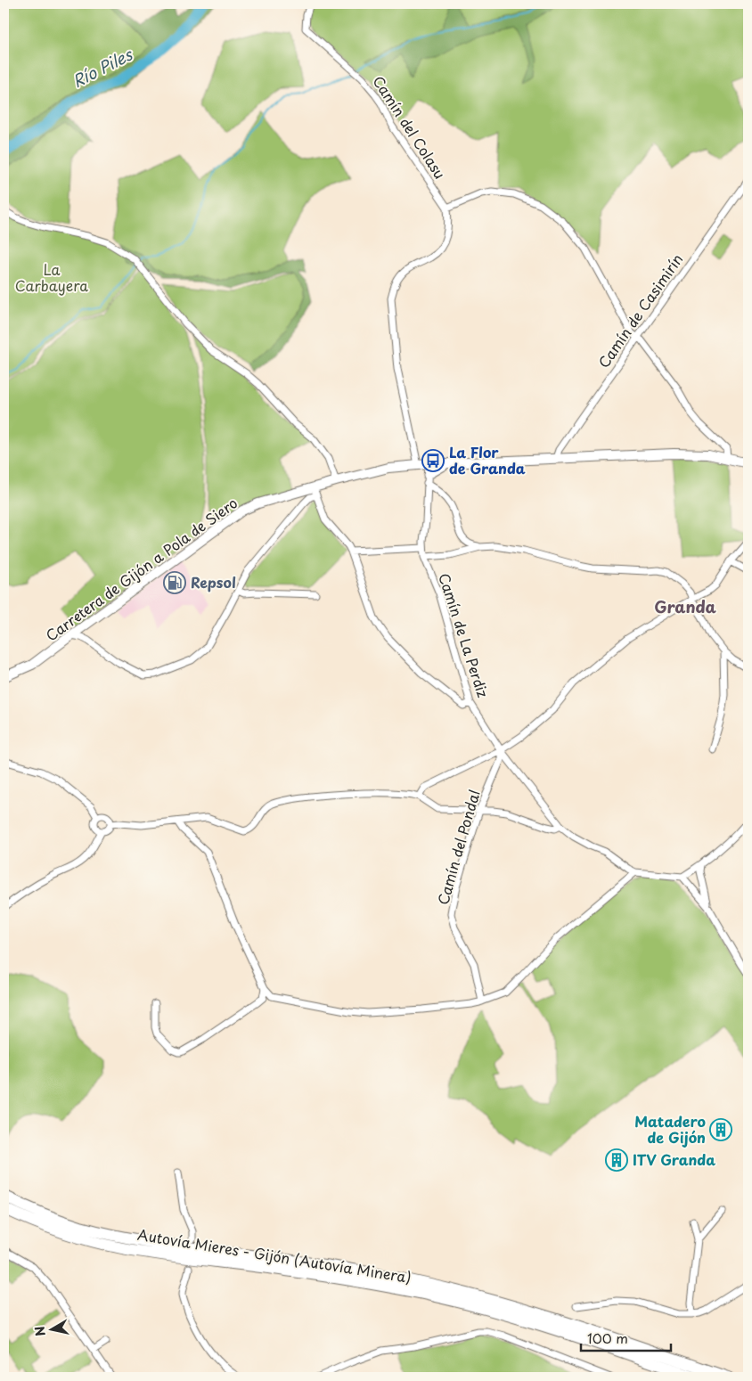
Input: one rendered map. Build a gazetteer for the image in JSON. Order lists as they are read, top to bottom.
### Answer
{
  "streets": {
    "highway": ["Autovía Mieres - Gijón (Autovía Minera)"],
    "street": [
      "Camín del Colasu",
      "Camín de Casimirín",
      "Carretera de Gijón a Pola de Siero",
      "Camín de La Perdiz",
      "Camín del Pondal"
    ]
  },
  "crossings": [
    ["Camín de Casimirín", "Carretera de Gijón a Pola de Siero"],
    ["Carretera de Gijón a Pola de Siero", "Camín de La Perdiz"],
    ["Camín de La Perdiz", "Camín del Pondal"]
  ],
  "districts": ["Granda"],
  "water": ["Río Piles"],
  "parks": ["La Carbayera"],
  "places": {
    "bus stop": ["La Flor de Granda"],
    "fuel station": ["Repsol"],
    "building": ["Matadero de Gijón", "ITV Granda"]
  },
  "scale_bar": "100 m",
  "north": "left"
}
